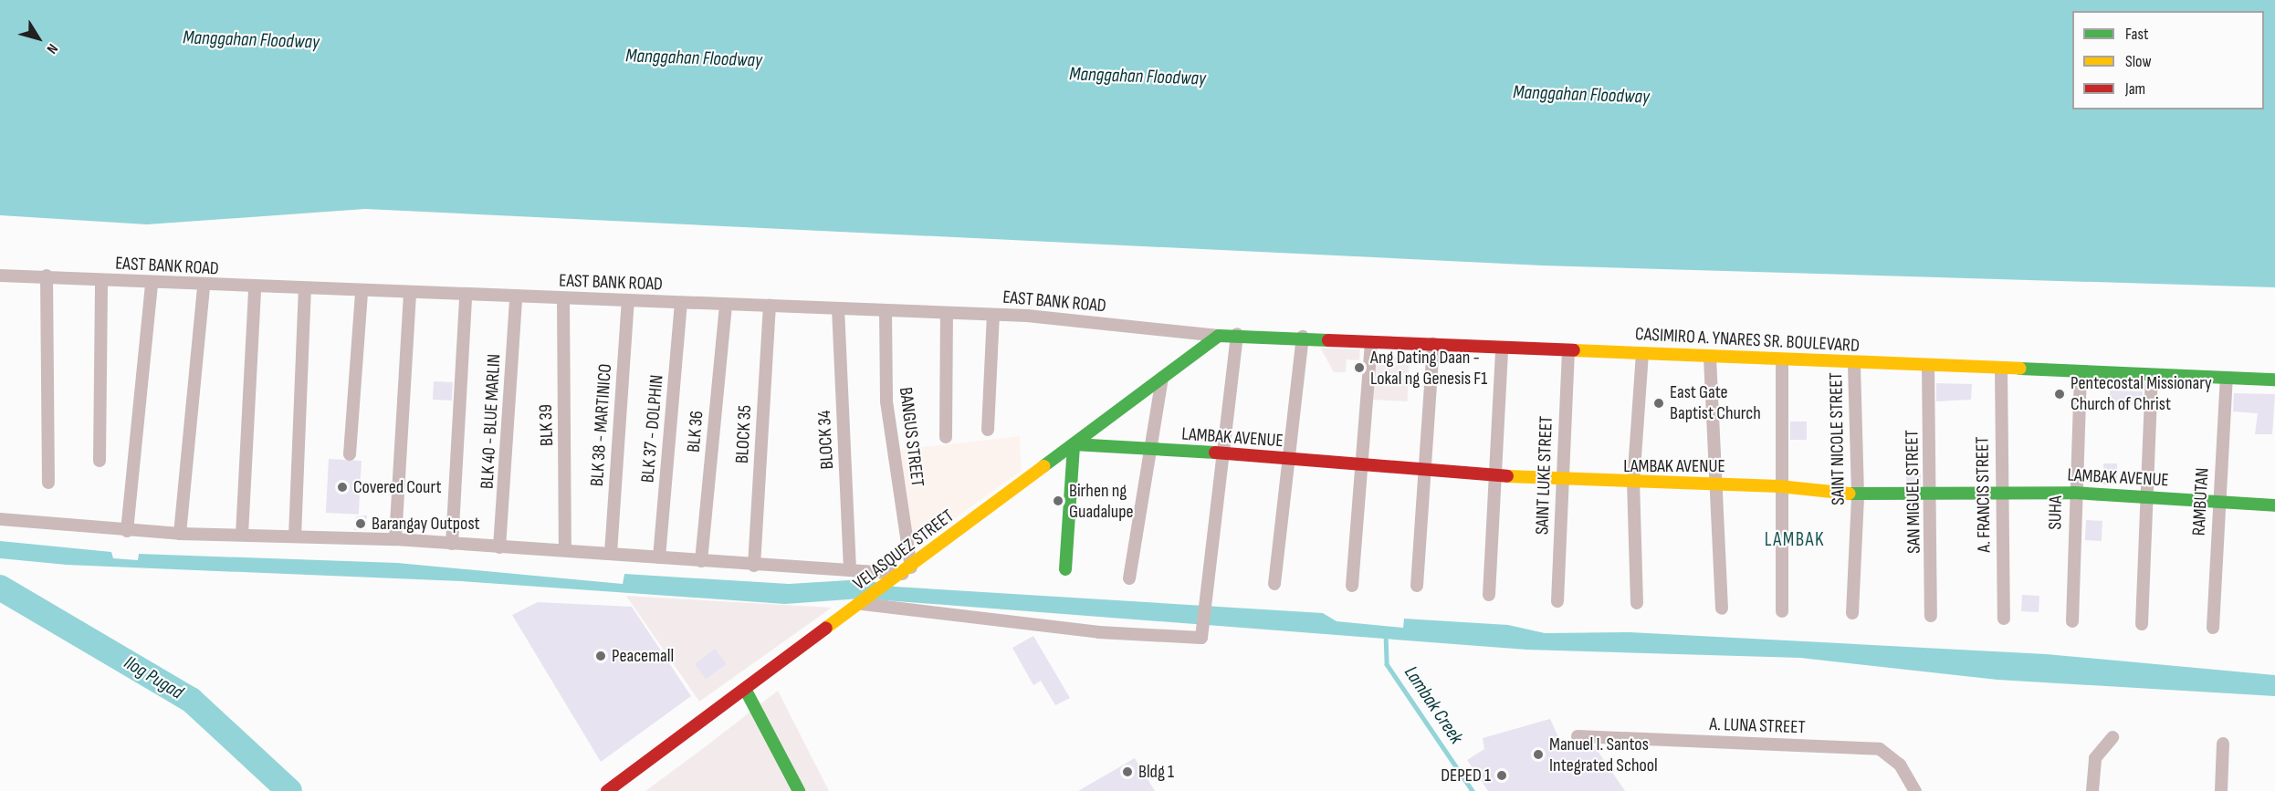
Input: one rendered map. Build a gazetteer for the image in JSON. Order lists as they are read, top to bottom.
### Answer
{
  "streets": {
    "main road": ["CASIMIRO A. YNARES SR. BOULEVARD", "LAMBAK AVENUE", "VELASQUEZ STREET"],
    "street": [
      "EAST BANK ROAD",
      "BLK 40 - BLUE MARLIN",
      "BLK 39",
      "BLK 38 - MARTINICO",
      "BLK 37 - DOLPHIN",
      "BLK 36",
      "BLOCK 35",
      "BANGUS STREET",
      "SAINT NICOLE STREET",
      "BLOCK 34",
      "SAINT LUKE STREET",
      "SAN MIGUEL STREET",
      "A. FRANCIS STREET",
      "RAMBUTAN",
      "SUHA",
      "A. LUNA STREET"
    ]
  },
  "crossings": [
    ["EAST BANK ROAD", "CASIMIRO A. YNARES SR. BOULEVARD"],
    ["EAST BANK ROAD", "BLK 40 - BLUE MARLIN"],
    ["EAST BANK ROAD", "BLK 39"],
    ["EAST BANK ROAD", "BLK 38 - MARTINICO"],
    ["EAST BANK ROAD", "BLK 37 - DOLPHIN"],
    ["EAST BANK ROAD", "BLK 36"],
    ["EAST BANK ROAD", "BLOCK 35"],
    ["EAST BANK ROAD", "BANGUS STREET"],
    ["EAST BANK ROAD", "BLOCK 34"],
    ["EAST BANK ROAD", "VELASQUEZ STREET"],
    ["CASIMIRO A. YNARES SR. BOULEVARD", "SAINT NICOLE STREET"],
    ["CASIMIRO A. YNARES SR. BOULEVARD", "SAINT LUKE STREET"],
    ["CASIMIRO A. YNARES SR. BOULEVARD", "SAN MIGUEL STREET"],
    ["CASIMIRO A. YNARES SR. BOULEVARD", "A. FRANCIS STREET"],
    ["CASIMIRO A. YNARES SR. BOULEVARD", "RAMBUTAN"],
    ["CASIMIRO A. YNARES SR. BOULEVARD", "SUHA"],
    ["CASIMIRO A. YNARES SR. BOULEVARD", "VELASQUEZ STREET"],
    ["BANGUS STREET", "VELASQUEZ STREET"],
    ["LAMBAK AVENUE", "SAINT NICOLE STREET"],
    ["LAMBAK AVENUE", "SAINT LUKE STREET"],
    ["LAMBAK AVENUE", "SAN MIGUEL STREET"],
    ["LAMBAK AVENUE", "A. FRANCIS STREET"],
    ["LAMBAK AVENUE", "RAMBUTAN"],
    ["LAMBAK AVENUE", "SUHA"],
    ["LAMBAK AVENUE", "VELASQUEZ STREET"]
  ],
  "districts": ["LAMBAK"],
  "water": ["Manggahan Floodway", "Ilog Pugad", "Lambak Creek"],
  "places": [
    "Ang Dating Daan - Lokal ng Genesis F1",
    "Pentecostal Missionary Church of Christ",
    "East Gate Baptist Church",
    "Covered Court",
    "Birhen ng Guadalupe",
    "Barangay Outpost",
    "Peacemall",
    "Manuel I. Santos Integrated School",
    "Bldg 1",
    "DEPED 1"
  ],
  "legend": ["Fast", "Slow", "Jam"],
  "north": "bottom right"
}
